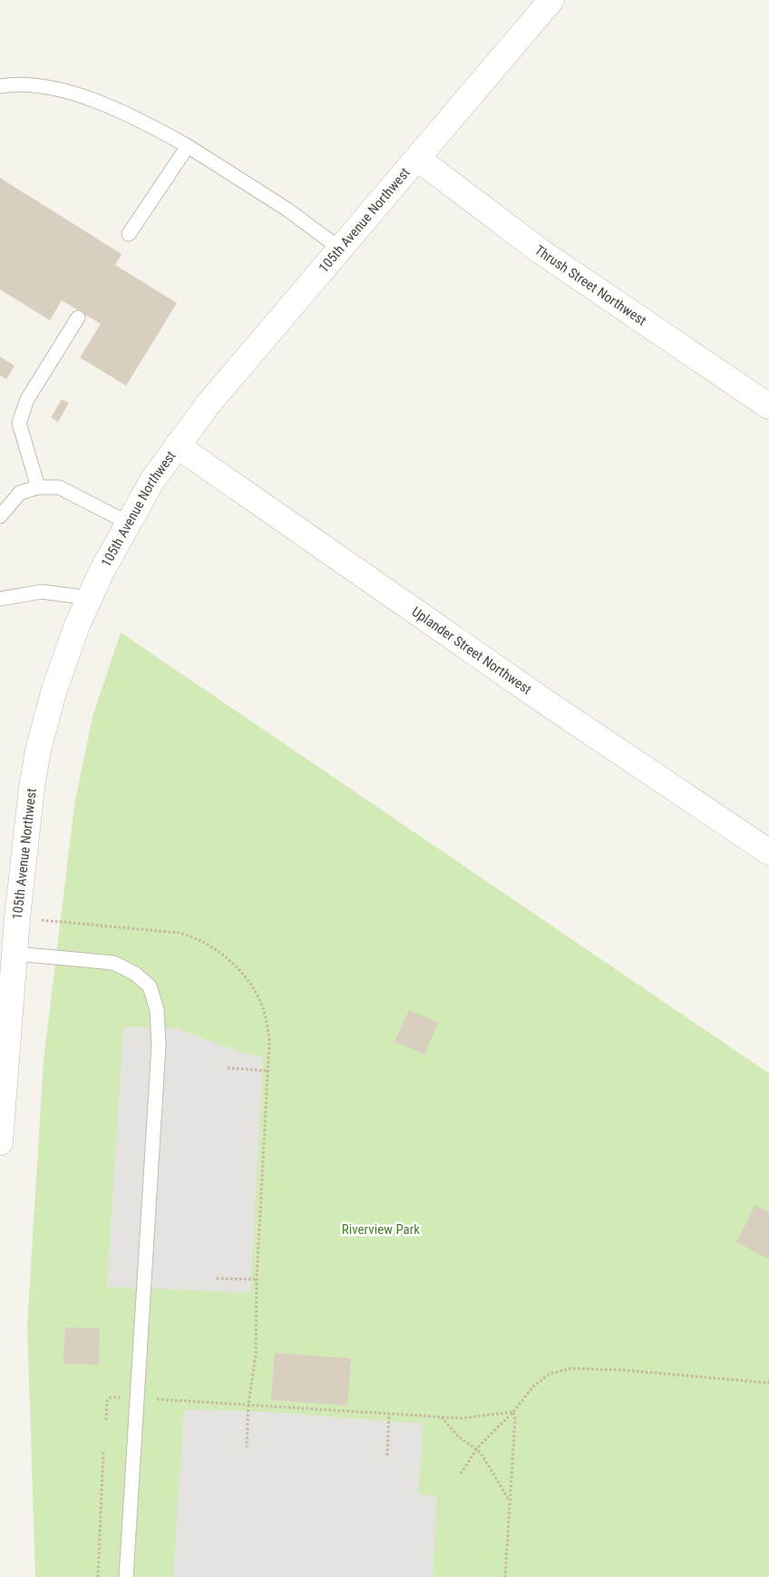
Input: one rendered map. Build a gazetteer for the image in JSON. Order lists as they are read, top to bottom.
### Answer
{
  "streets": {
    "street": ["105th Avenue Northwest", "Thrush Street Northwest", "Uplander Street Northwest"]
  },
  "crossings": [
    ["105th Avenue Northwest", "Thrush Street Northwest"],
    ["105th Avenue Northwest", "Uplander Street Northwest"]
  ],
  "parks": ["Riverview Park"]
}
